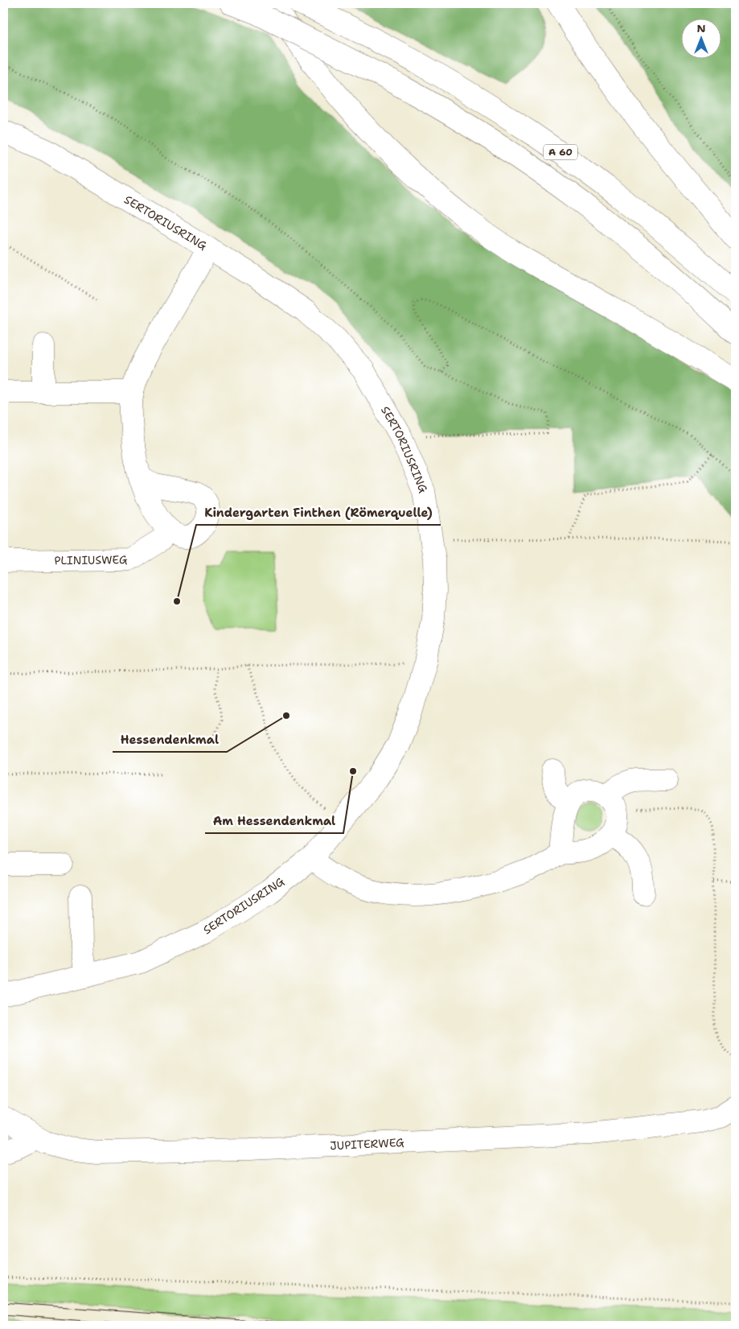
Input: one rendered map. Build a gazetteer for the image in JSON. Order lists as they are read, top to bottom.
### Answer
{
  "streets": {
    "main road": [
      "A 60",
      "SERTORIUSRING",
      "PLINIUSWEG",
      "JUPITERWEG"
    ]
  },
  "places": ["Kindergarten Finthen (Römerquelle)", "Hessendenkmal", "Am Hessendenkmal"],
  "north": "top"
}
